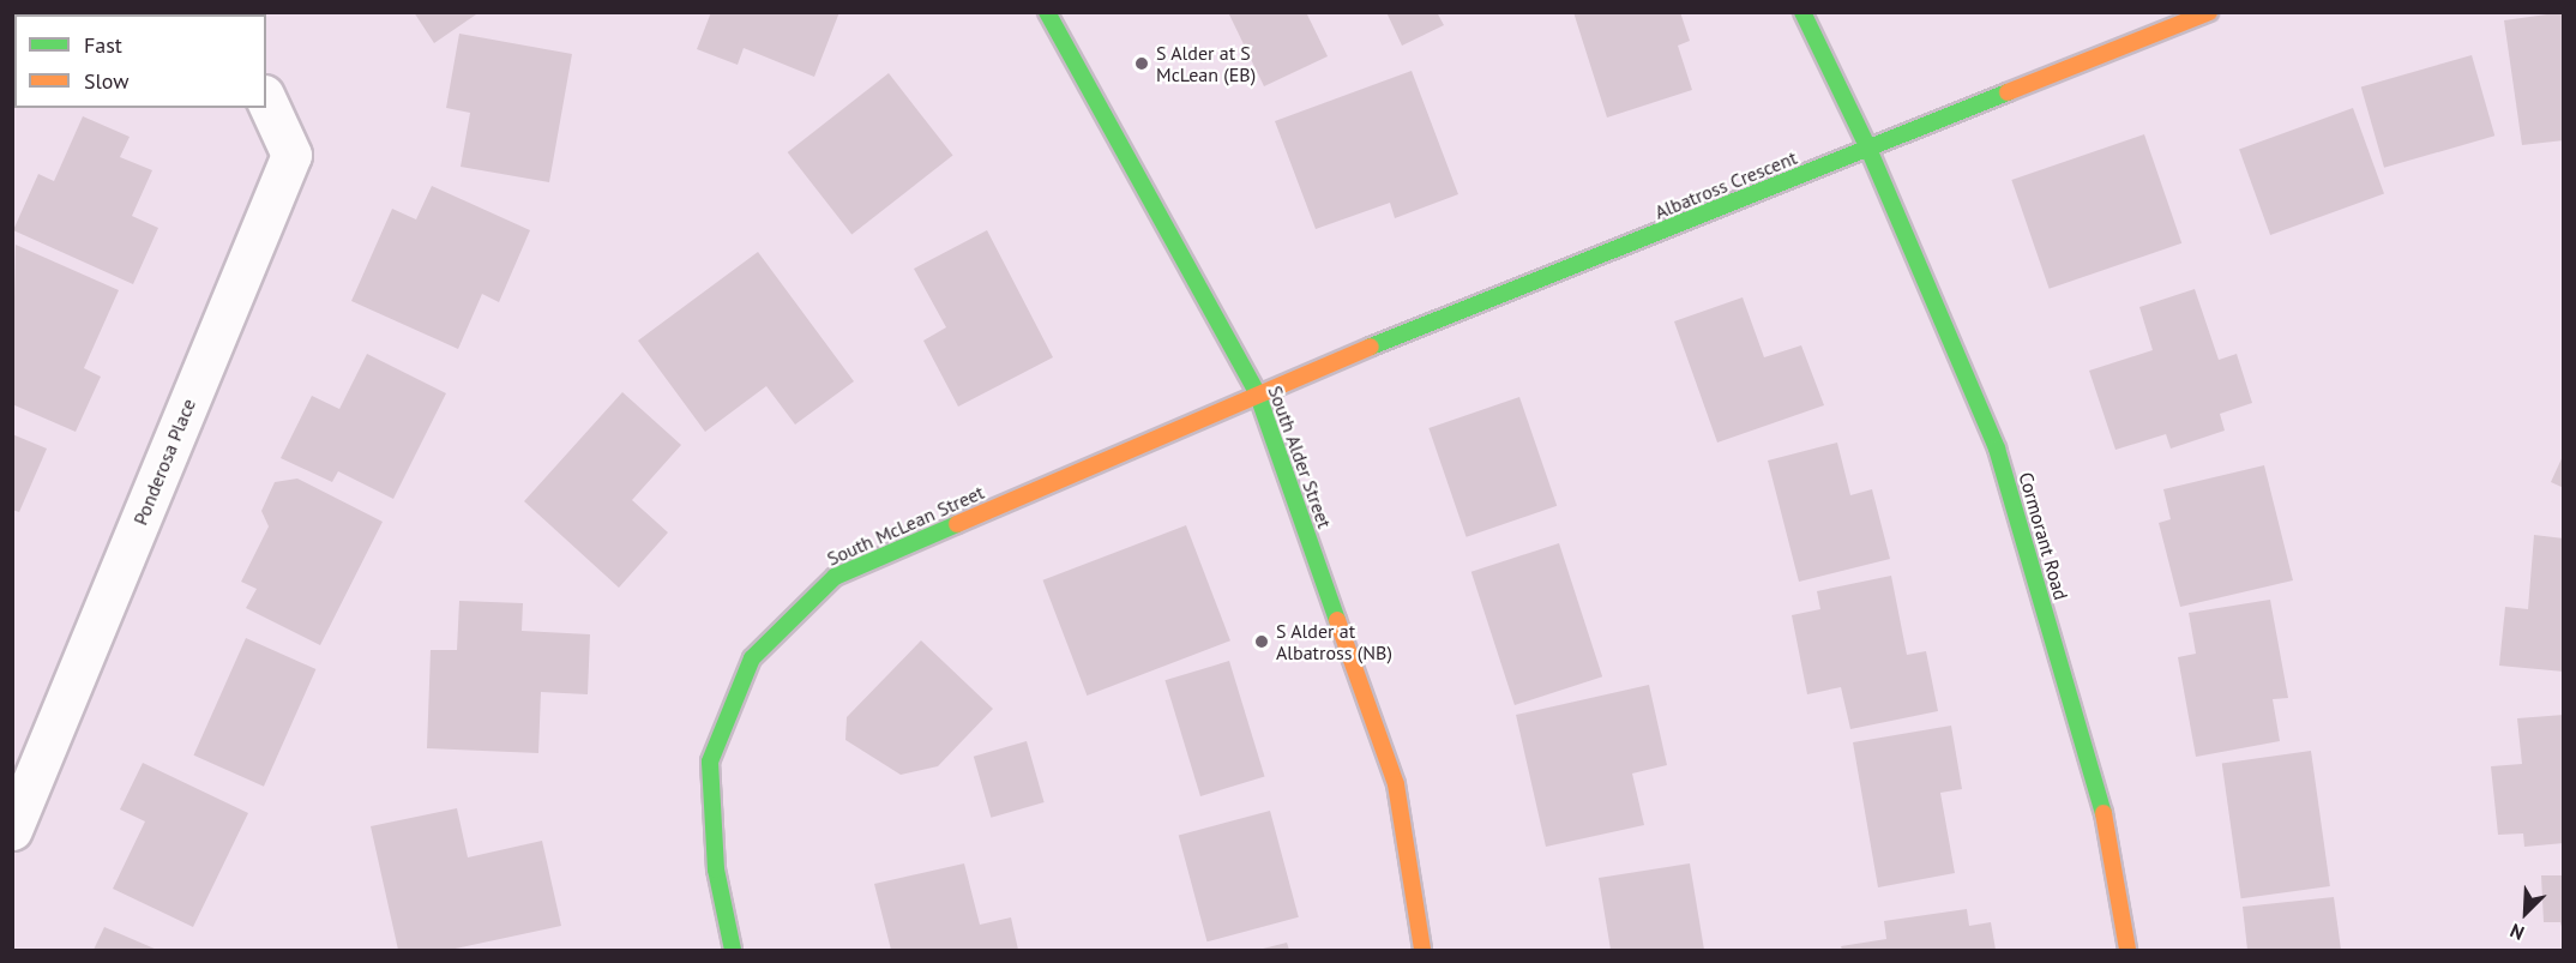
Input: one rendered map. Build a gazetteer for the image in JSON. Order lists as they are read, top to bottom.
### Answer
{
  "streets": {
    "street": [
      "Albatross Crescent",
      "South Alder Street",
      "Ponderosa Place",
      "South McLean Street",
      "Cormorant Road"
    ]
  },
  "crossings": [
    ["Albatross Crescent", "South Alder Street"],
    ["Albatross Crescent", "South McLean Street"],
    ["Albatross Crescent", "Cormorant Road"],
    ["South Alder Street", "South McLean Street"]
  ],
  "places": ["S Alder at S McLean (EB)", "S Alder at Albatross (NB)"],
  "legend": ["Fast", "Slow"],
  "north": "bottom left"
}
